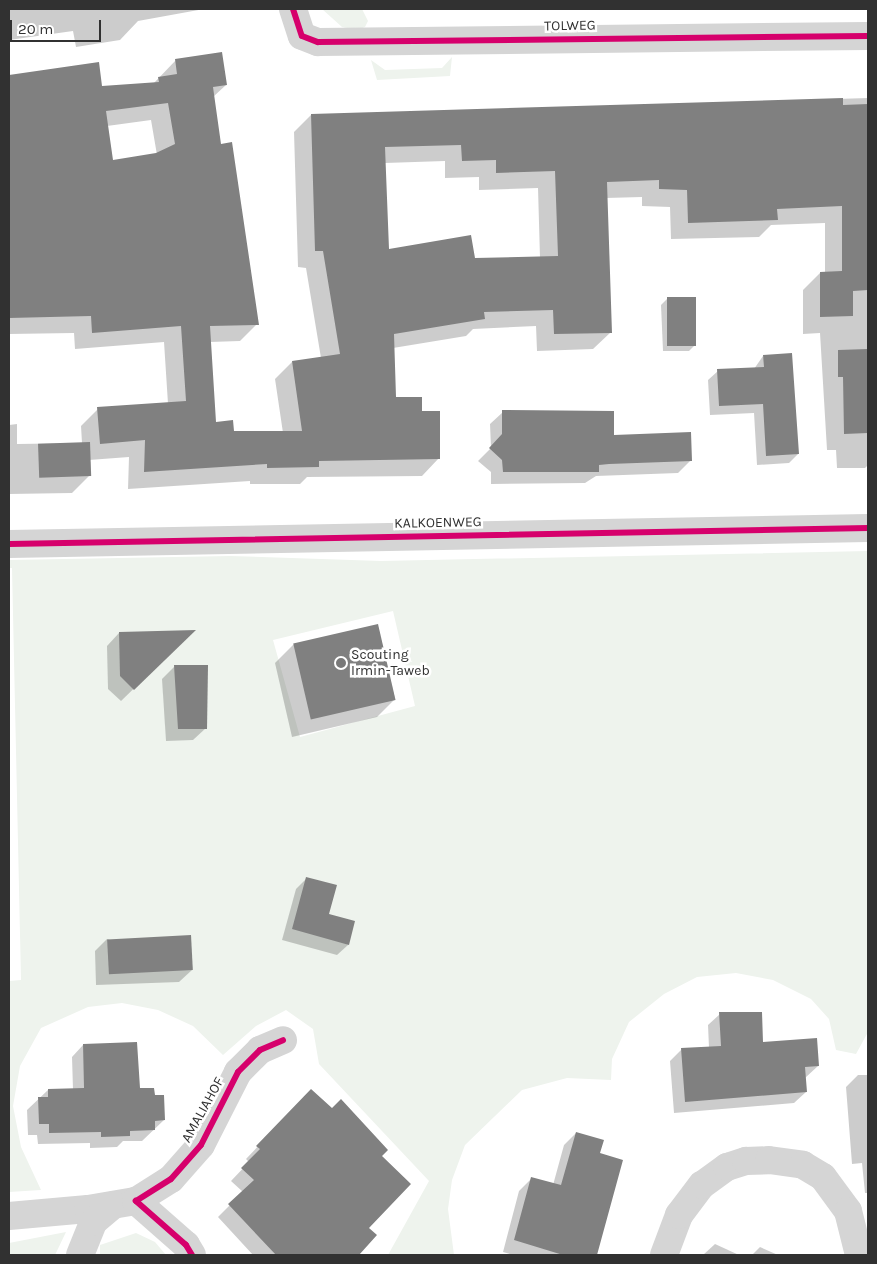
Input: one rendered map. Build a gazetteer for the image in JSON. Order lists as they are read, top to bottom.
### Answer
{
  "streets": {
    "street": ["TOLWEG", "KALKOENWEG", "AMALIAHOF"]
  },
  "places": ["Scouting Irmin-Taweb"],
  "scale_bar": "20 m"
}
